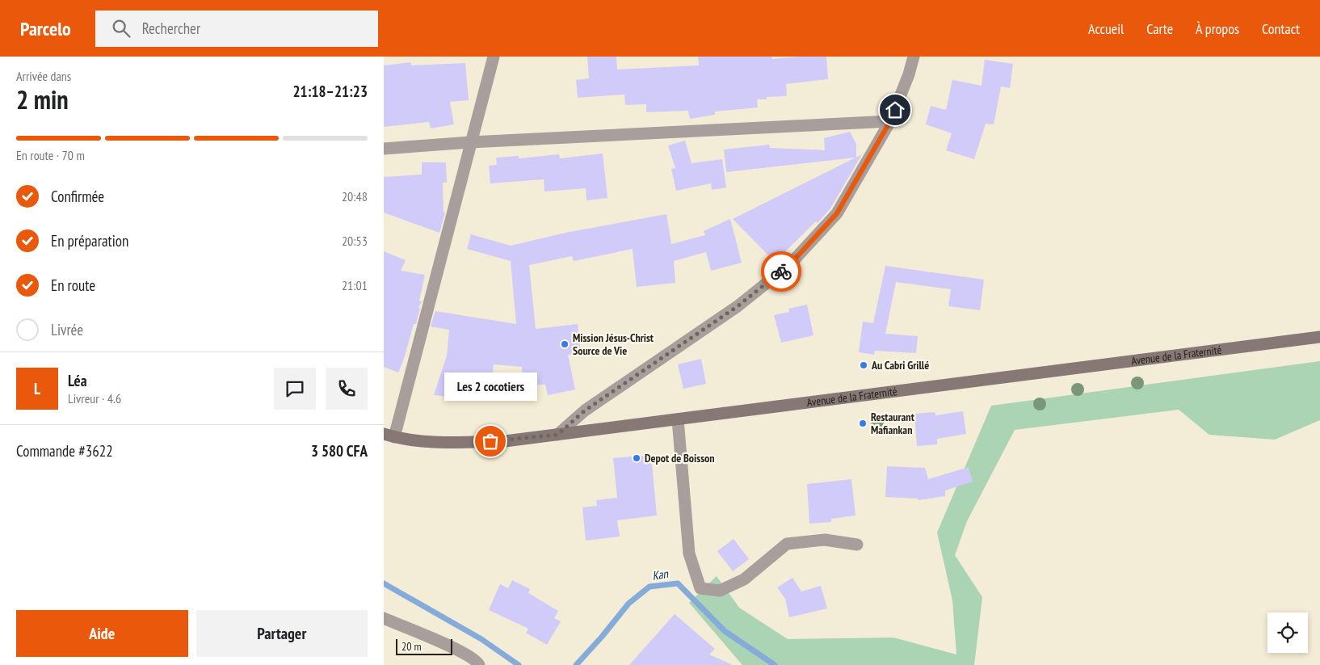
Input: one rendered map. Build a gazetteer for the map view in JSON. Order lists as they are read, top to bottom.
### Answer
{
  "streets": {
    "street": ["Avenue de la Fraternité"]
  },
  "water": ["Kan"],
  "places": [
    "Mission Jésus-Christ Source de Vie",
    "Au Cabri Grillé",
    "Restaurant Mafiankan",
    "Les 2 cocotiers",
    "Depot de Boisson"
  ],
  "scale_bar": "20 m",
  "page": {
    "header": "Parcelo",
    "search": "Rechercher",
    "nav": [
      "Accueil",
      "Carte",
      "À propos",
      "Contact"
    ],
    "heading": ["2 min", "Arrivée dans", "21:18–21:23"],
    "panel": [
      "Léa",
      "Livreur · 4.6",
      "Commande #3622",
      "3 580 CFA"
    ],
    "bar": "En route · 70 m",
    "list": [
      ["Confirmée", "20:48"],
      ["En préparation", "20:53"],
      ["En route", "21:01"],
      "Livrée"
    ],
    "round": "L",
    "bubble": "Les 2 cocotiers",
    "buttons": ["Aide", "Partager"],
    "scale": "20 m"
  }
}
